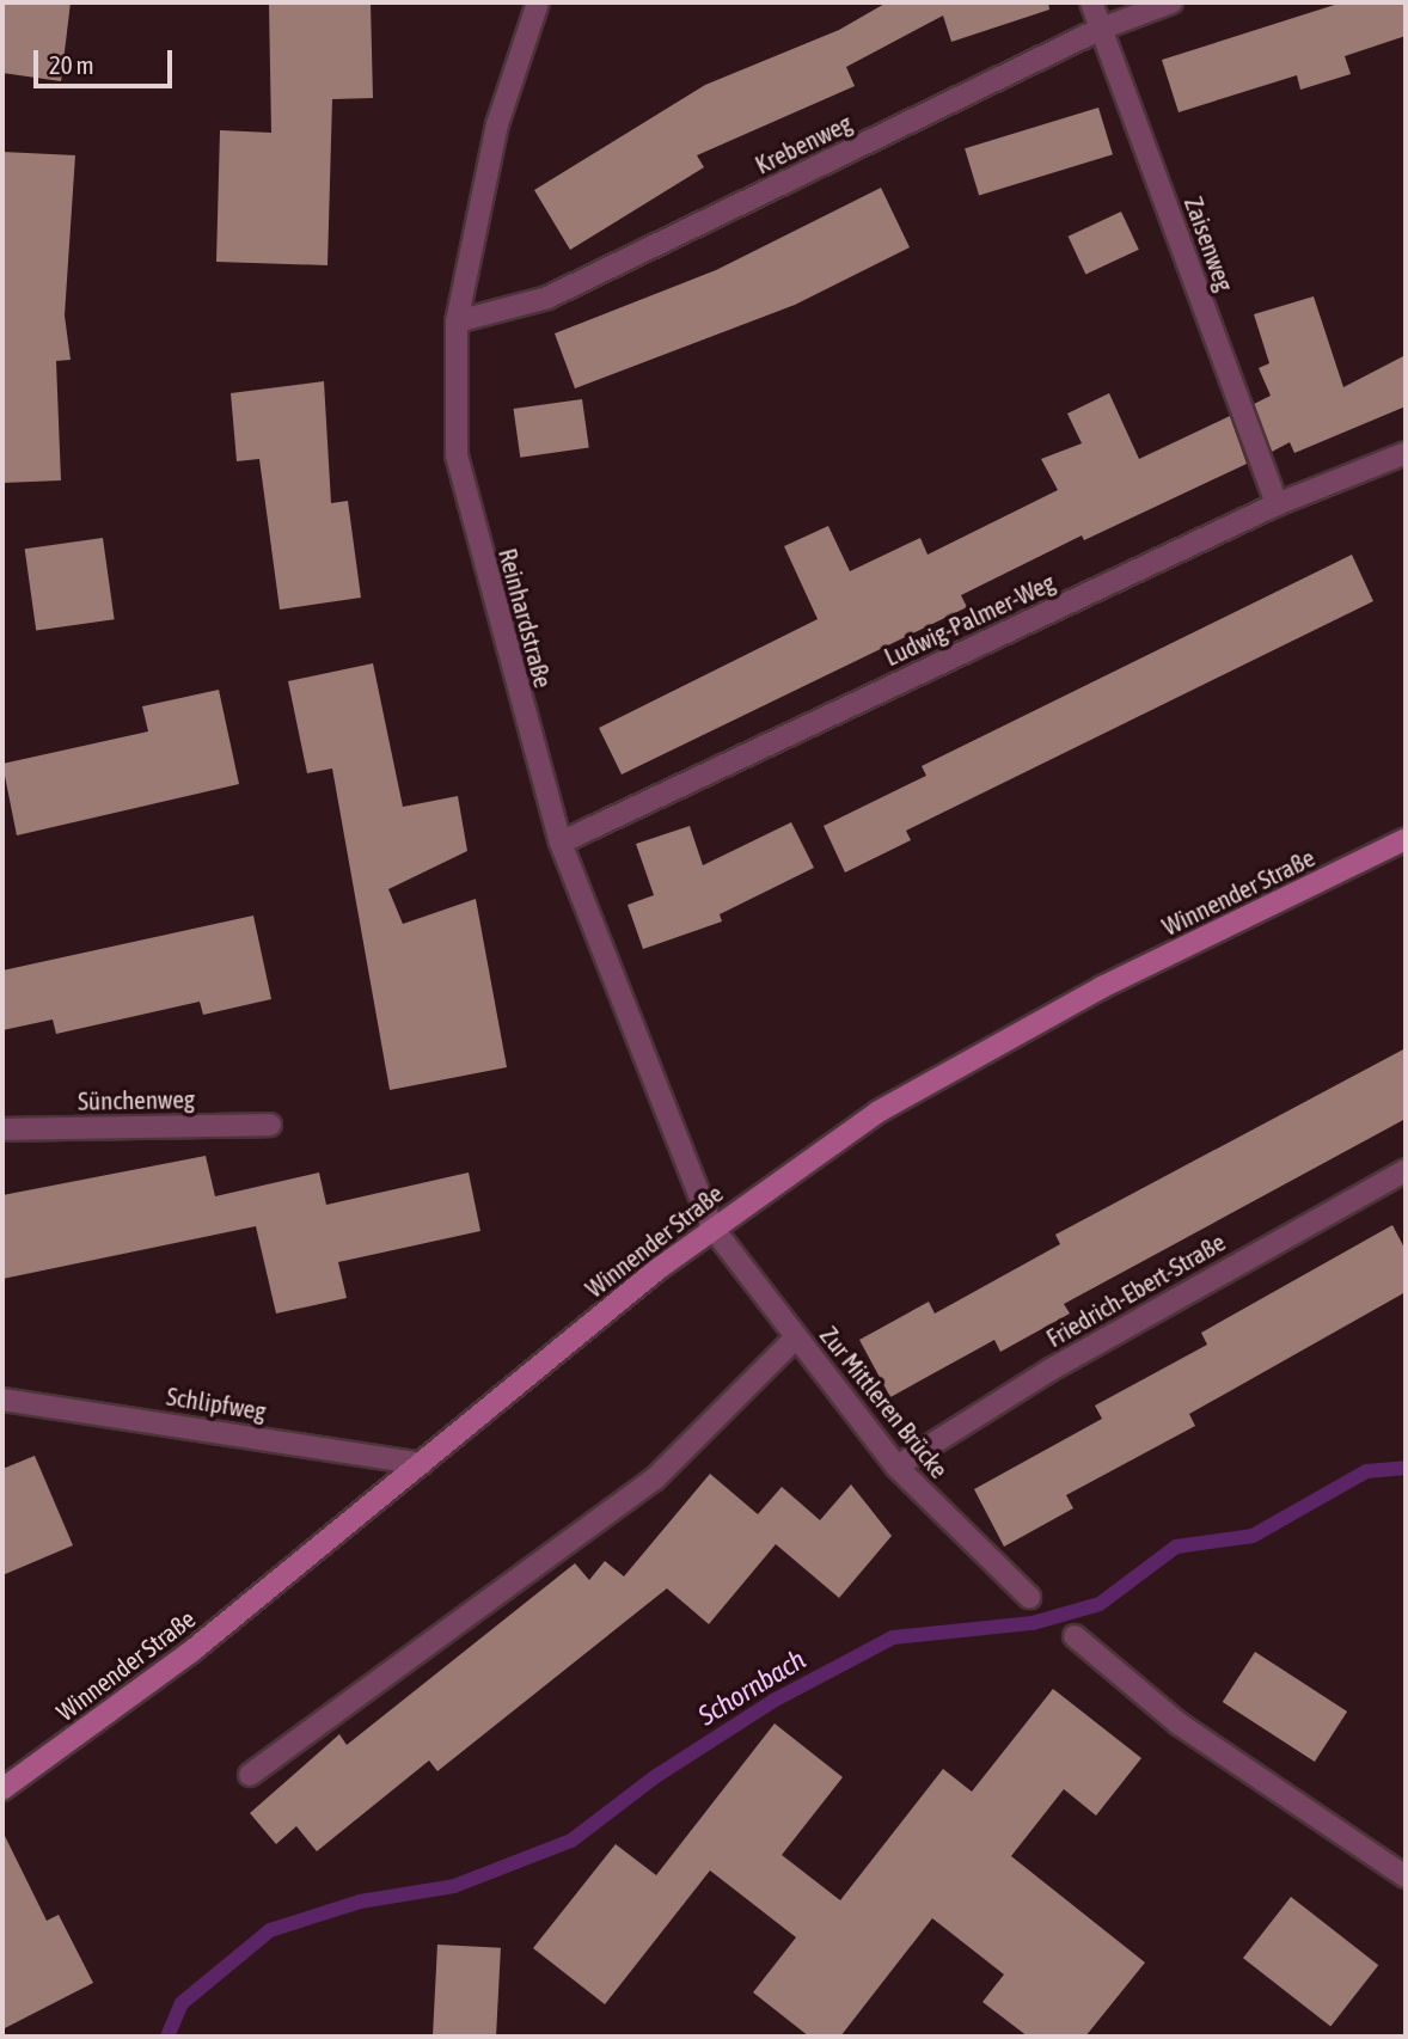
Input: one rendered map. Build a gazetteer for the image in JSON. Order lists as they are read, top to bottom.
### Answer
{
  "streets": {
    "street": [
      "Krebenweg",
      "Zaisenweg",
      "Reinhardstraße",
      "Ludwig-Palmer-Weg",
      "Winnender Straße",
      "Sünchenweg",
      "Friedrich-Ebert-Straße",
      "Zur Mittleren Brücke",
      "Schlipfweg"
    ]
  },
  "crossings": [
    ["Krebenweg", "Zaisenweg"],
    ["Krebenweg", "Reinhardstraße"],
    ["Zaisenweg", "Ludwig-Palmer-Weg"],
    ["Reinhardstraße", "Ludwig-Palmer-Weg"],
    ["Reinhardstraße", "Winnender Straße"],
    ["Reinhardstraße", "Zur Mittleren Brücke"],
    ["Winnender Straße", "Zur Mittleren Brücke"],
    ["Winnender Straße", "Schlipfweg"],
    ["Friedrich-Ebert-Straße", "Zur Mittleren Brücke"]
  ],
  "water": ["Schornbach"],
  "scale_bar": "20 m"
}
